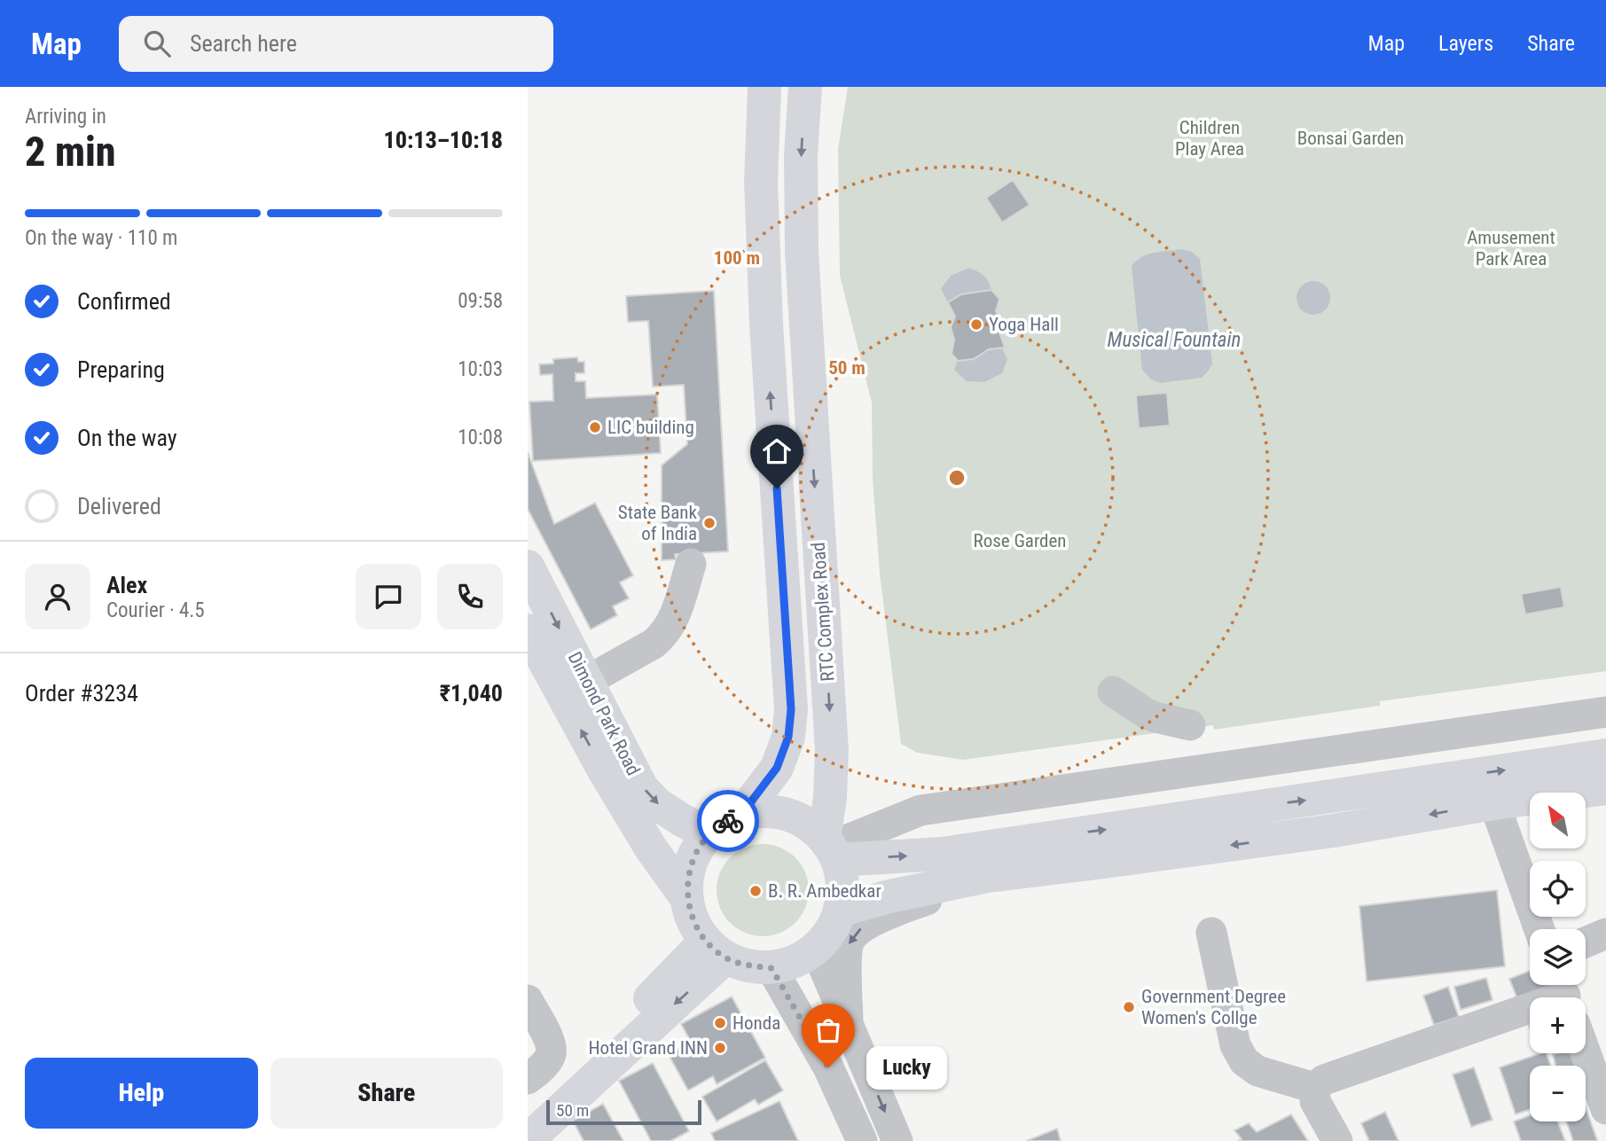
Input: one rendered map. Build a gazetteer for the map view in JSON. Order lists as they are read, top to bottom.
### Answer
{
  "streets": {
    "main road": ["RTC Complex Road", "Dimond Park Road"]
  },
  "crossings": [
    ["RTC Complex Road", "Dimond Park Road"]
  ],
  "water": ["Musical Fountain"],
  "parks": [
    "Children Play Area",
    "Bonsai Garden",
    "Amusement Park Area",
    "Rose Garden"
  ],
  "places": [
    "Yoga Hall",
    "LIC building",
    "State Bank of India",
    "B. R. Ambedkar",
    "Government Degree Women's Collge",
    "Honda",
    "Hotel Grand INN",
    "Lucky"
  ],
  "scale_bar": "50 m",
  "north": "top left",
  "page": {
    "header": "Map",
    "search": "Search here",
    "nav": ["Map", "Layers", "Share"],
    "heading": ["2 min", "Arriving in", "10:13–10:18"],
    "panel": [
      "Alex",
      "Courier · 4.5",
      "Order #3234",
      "₹1,040"
    ],
    "bar": "On the way · 110 m",
    "list": [
      ["Confirmed", "09:58"],
      ["Preparing", "10:03"],
      ["On the way", "10:08"],
      "Delivered"
    ],
    "map_buttons": ["+", "−"],
    "buttons": ["Help", "Share"],
    "bubble": "Lucky",
    "scale": "50 m"
  },
  "rings": ["100 m", "50 m"]
}
